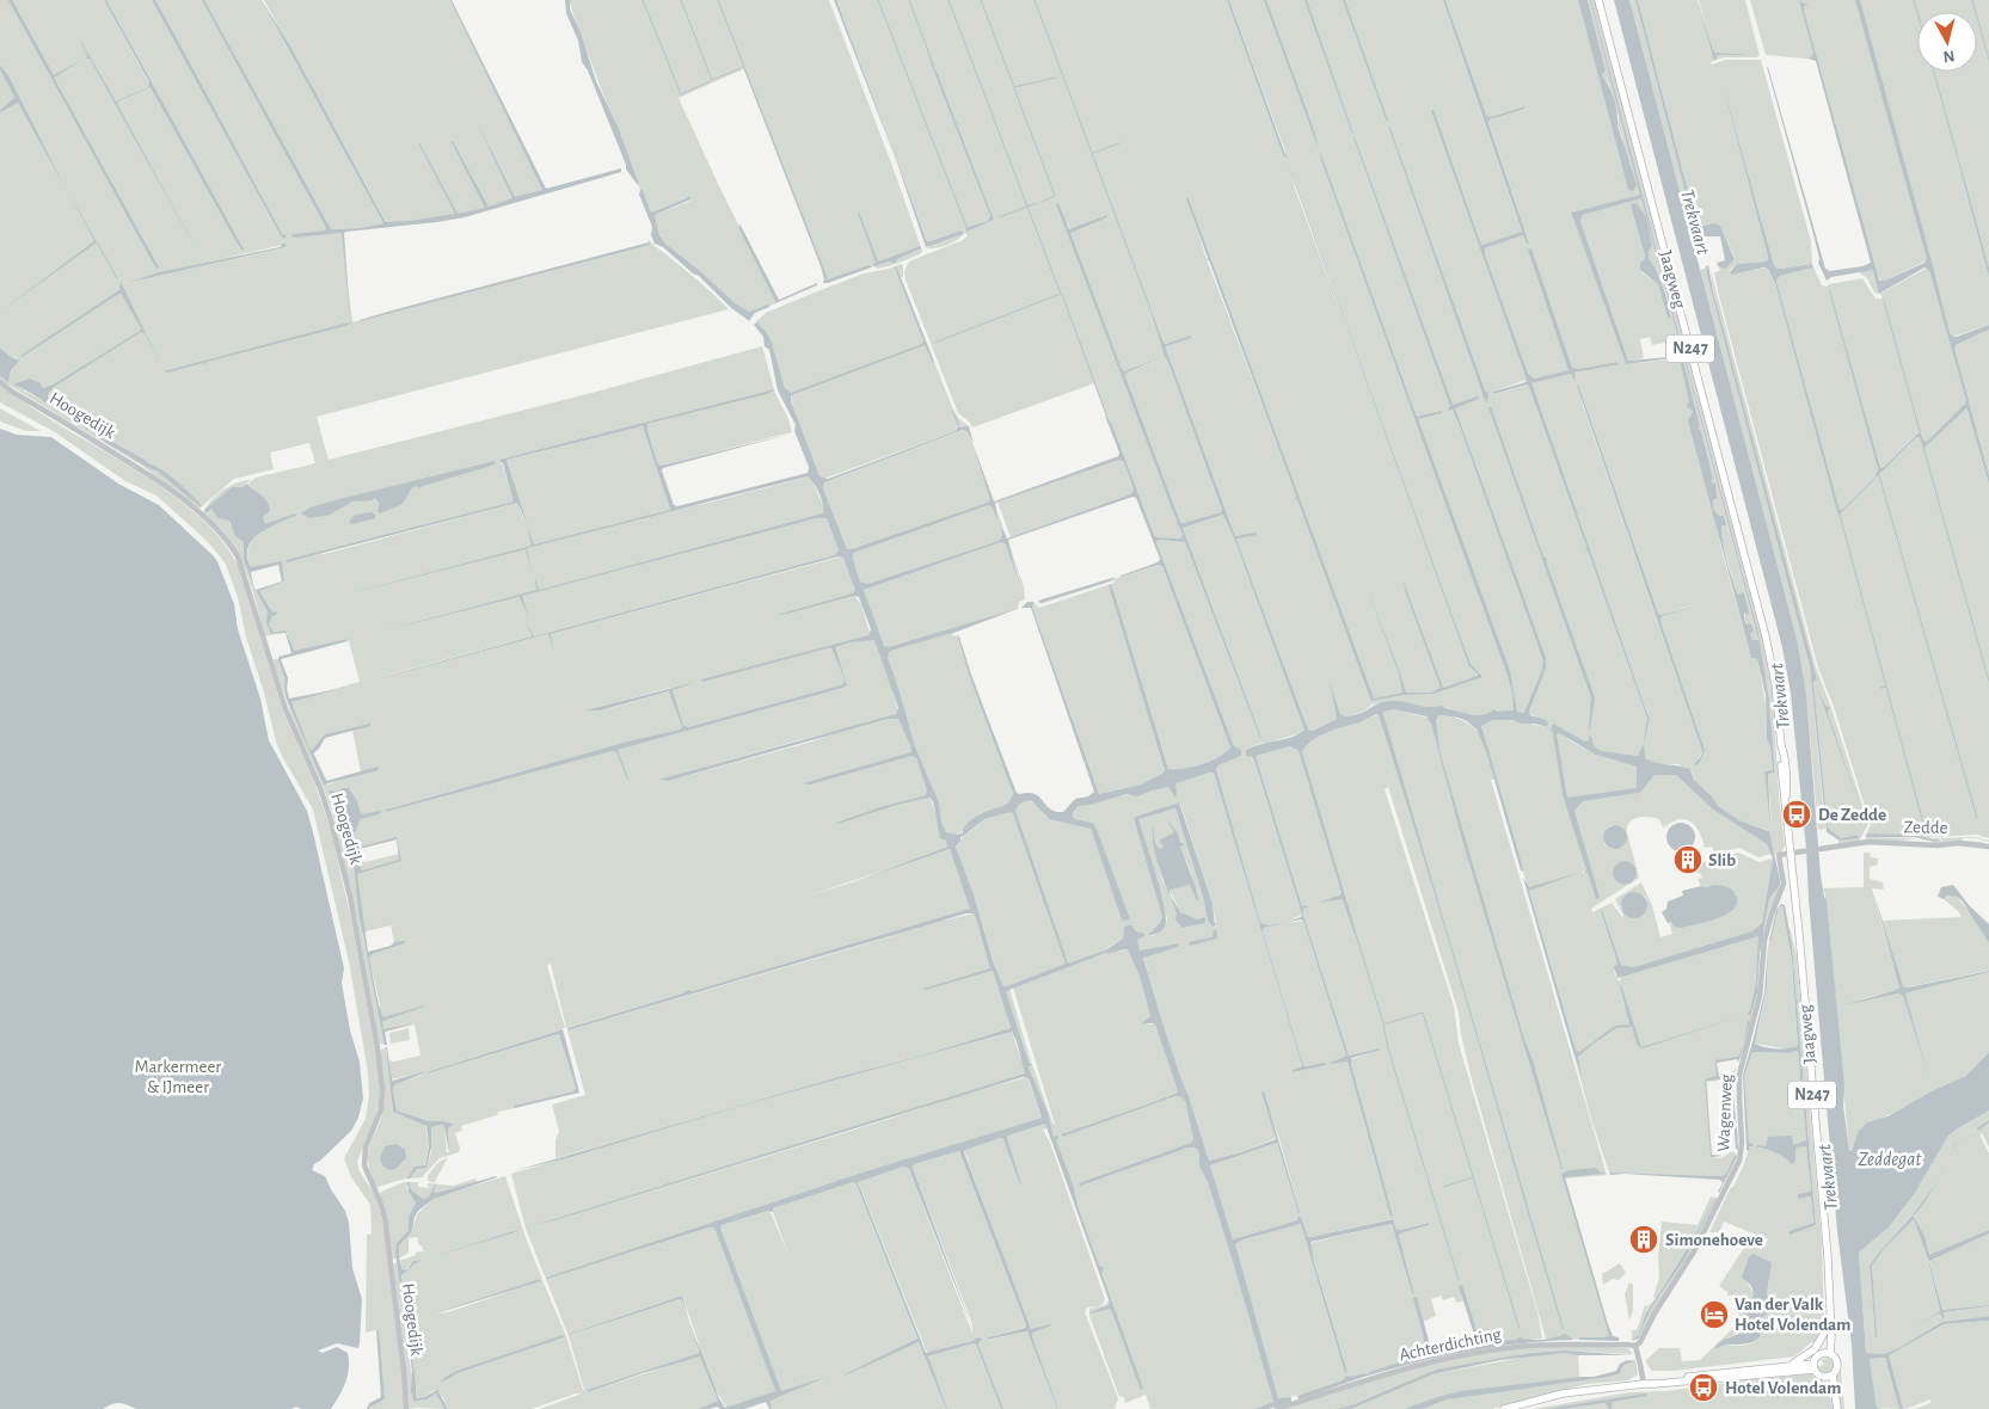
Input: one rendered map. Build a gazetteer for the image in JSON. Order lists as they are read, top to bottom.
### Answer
{
  "streets": {
    "main road": ["Jaagweg", "N247"],
    "street": [
      "Hoogedijk",
      "Zedde",
      "Wagenweg",
      "Achterdichting"
    ]
  },
  "crossings": [
    ["Jaagweg", "N247"],
    ["Jaagweg", "Zedde"],
    ["Zedde", "Wagenweg"],
    ["Wagenweg", "Achterdichting"]
  ],
  "water": ["Trekvaart", "Zeddegat"],
  "parks": ["Markermeer & IJmeer"],
  "places": {
    "bus stop": ["De Zedde", "Hotel Volendam"],
    "building": ["Slib", "Simonehoeve"],
    "hotel": ["Van der Valk Hotel Volendam"]
  },
  "north": "bottom"
}
